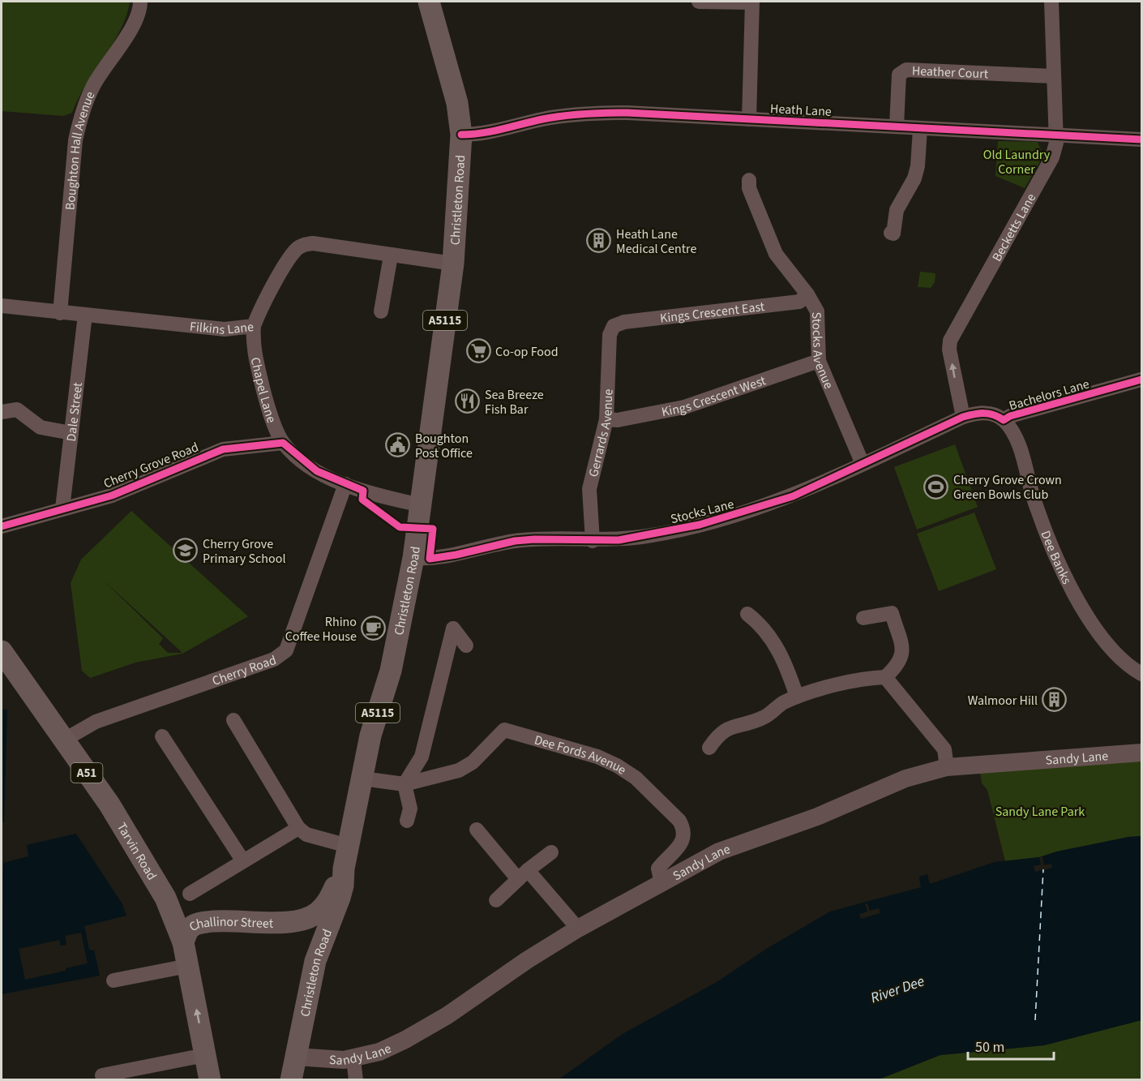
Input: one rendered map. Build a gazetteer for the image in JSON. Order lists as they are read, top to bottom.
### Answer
{
  "streets": {
    "highway": [
      "Christleton Road",
      "A5115",
      "A51",
      "Tarvin Road",
      "Challinor Street"
    ],
    "main road": ["Sandy Lane"],
    "street": [
      "Heather Court",
      "Heath Lane",
      "Boughton Hall Avenue",
      "Becketts Lane",
      "Kings Crescent East",
      "Filkins Lane",
      "Stocks Avenue",
      "Chapel Lane",
      "Bachelors Lane",
      "Kings Crescent West",
      "Dale Street",
      "Gerrards Avenue",
      "Cherry Grove Road",
      "Stocks Lane",
      "Dee Banks",
      "Cherry Road",
      "Dee Fords Avenue"
    ]
  },
  "crossings": [
    ["Heather Court", "Heath Lane"],
    ["Heather Court", "Becketts Lane"],
    ["Heath Lane", "Christleton Road"],
    ["Heath Lane", "Becketts Lane"],
    ["Boughton Hall Avenue", "Filkins Lane"],
    ["Christleton Road", "Filkins Lane"],
    ["Christleton Road", "Chapel Lane"],
    ["Christleton Road", "Stocks Lane"],
    ["Christleton Road", "Sandy Lane"],
    ["Christleton Road", "Challinor Street"],
    ["Becketts Lane", "Bachelors Lane"],
    ["Becketts Lane", "Stocks Lane"],
    ["Kings Crescent East", "Stocks Avenue"],
    ["Kings Crescent East", "Gerrards Avenue"],
    ["Filkins Lane", "Chapel Lane"],
    ["Filkins Lane", "Dale Street"],
    ["Stocks Avenue", "Kings Crescent West"],
    ["Stocks Avenue", "Stocks Lane"],
    ["Chapel Lane", "Cherry Grove Road"],
    ["Chapel Lane", "Cherry Road"],
    ["Bachelors Lane", "Stocks Lane"],
    ["Bachelors Lane", "Dee Banks"],
    ["Kings Crescent West", "Gerrards Avenue"],
    ["Dale Street", "Cherry Grove Road"],
    ["Gerrards Avenue", "Stocks Lane"],
    ["Cherry Road", "Tarvin Road"],
    ["Dee Fords Avenue", "Sandy Lane"],
    ["Tarvin Road", "Challinor Street"]
  ],
  "water": ["River Dee"],
  "parks": ["Old Laundry Corner", "Sandy Lane Park"],
  "places": {
    "building": ["Heath Lane Medical Centre", "Walmoor Hill"],
    "supermarket": ["Co-op Food"],
    "restaurant": ["Sea Breeze Fish Bar"],
    "public building": ["Boughton Post Office"],
    "sports": ["Cherry Grove Crown Green Bowls Club"],
    "school or university": ["Cherry Grove Primary School"],
    "cafe": ["Rhino Coffee House"]
  },
  "scale_bar": "50 m"
}
